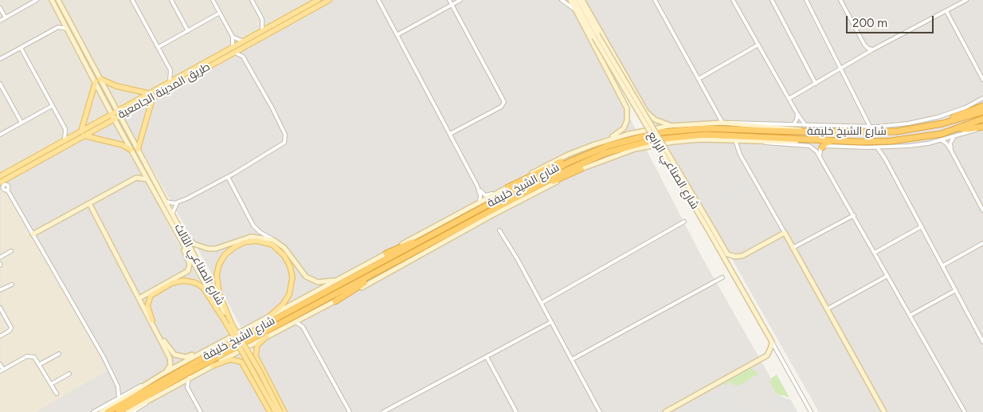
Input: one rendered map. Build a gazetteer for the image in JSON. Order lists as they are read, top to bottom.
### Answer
{
  "streets": {
    "highway": ["شارع الشيخ خليفة"],
    "main road": ["طريق المدينة الجامعية", "شارع الصناعي الرابع", "شارع الصناعي الثالث"]
  },
  "crossings": [
    ["طريق المدينة الجامعية", "شارع الصناعي الثالث"]
  ],
  "scale_bar": "200 m"
}
